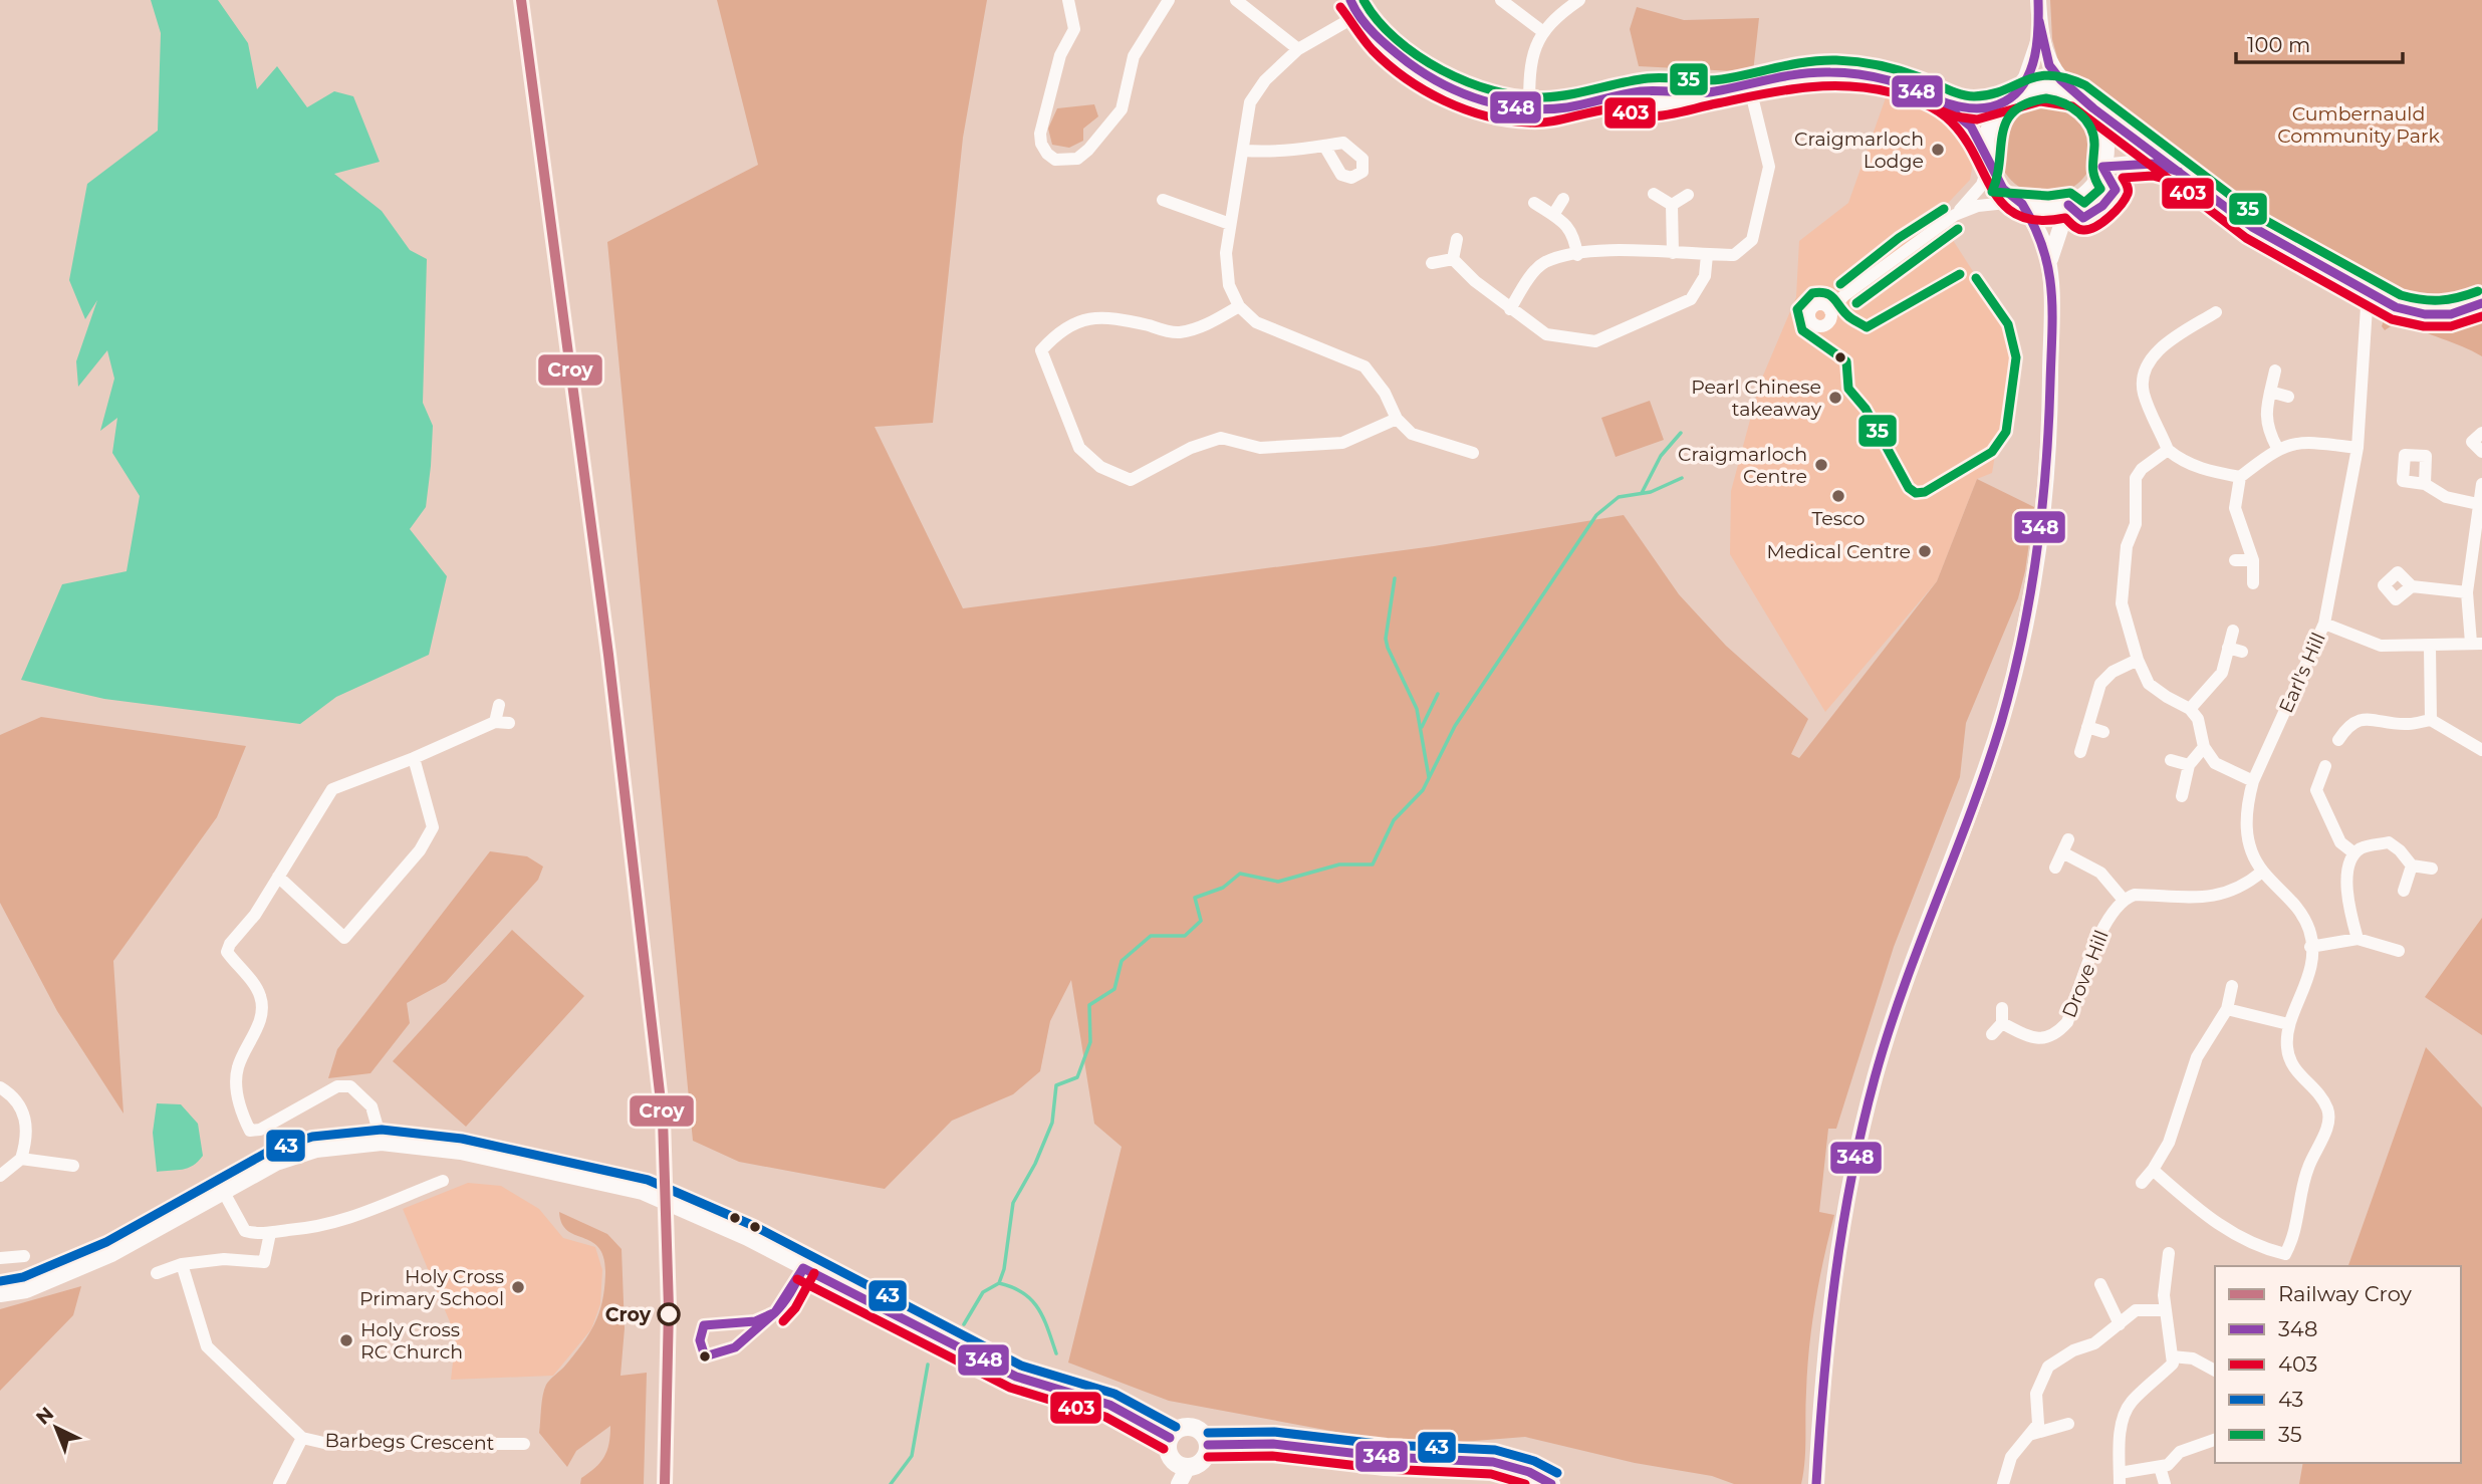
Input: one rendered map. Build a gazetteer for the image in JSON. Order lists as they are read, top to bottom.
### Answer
{
  "streets": {
    "street": ["Earl's Hill", "Drove Hill", "Barbegs Crescent"]
  },
  "parks": ["Cumbernauld Community Park"],
  "places": [
    "Craigmarloch Lodge",
    "Pearl Chinese takeaway",
    "Craigmarloch Centre",
    "Tesco",
    "Medical Centre",
    "Holy Cross Primary School",
    "Croy",
    "Holy Cross RC Church"
  ],
  "lines": [
    "rail line Croy",
    "transit line 348",
    "transit line 35",
    "transit line 403",
    "transit line 43"
  ],
  "legend": [
    "Railway Croy",
    "348",
    "403",
    "43",
    "35"
  ],
  "scale_bar": "100 m",
  "north": "top left"
}
